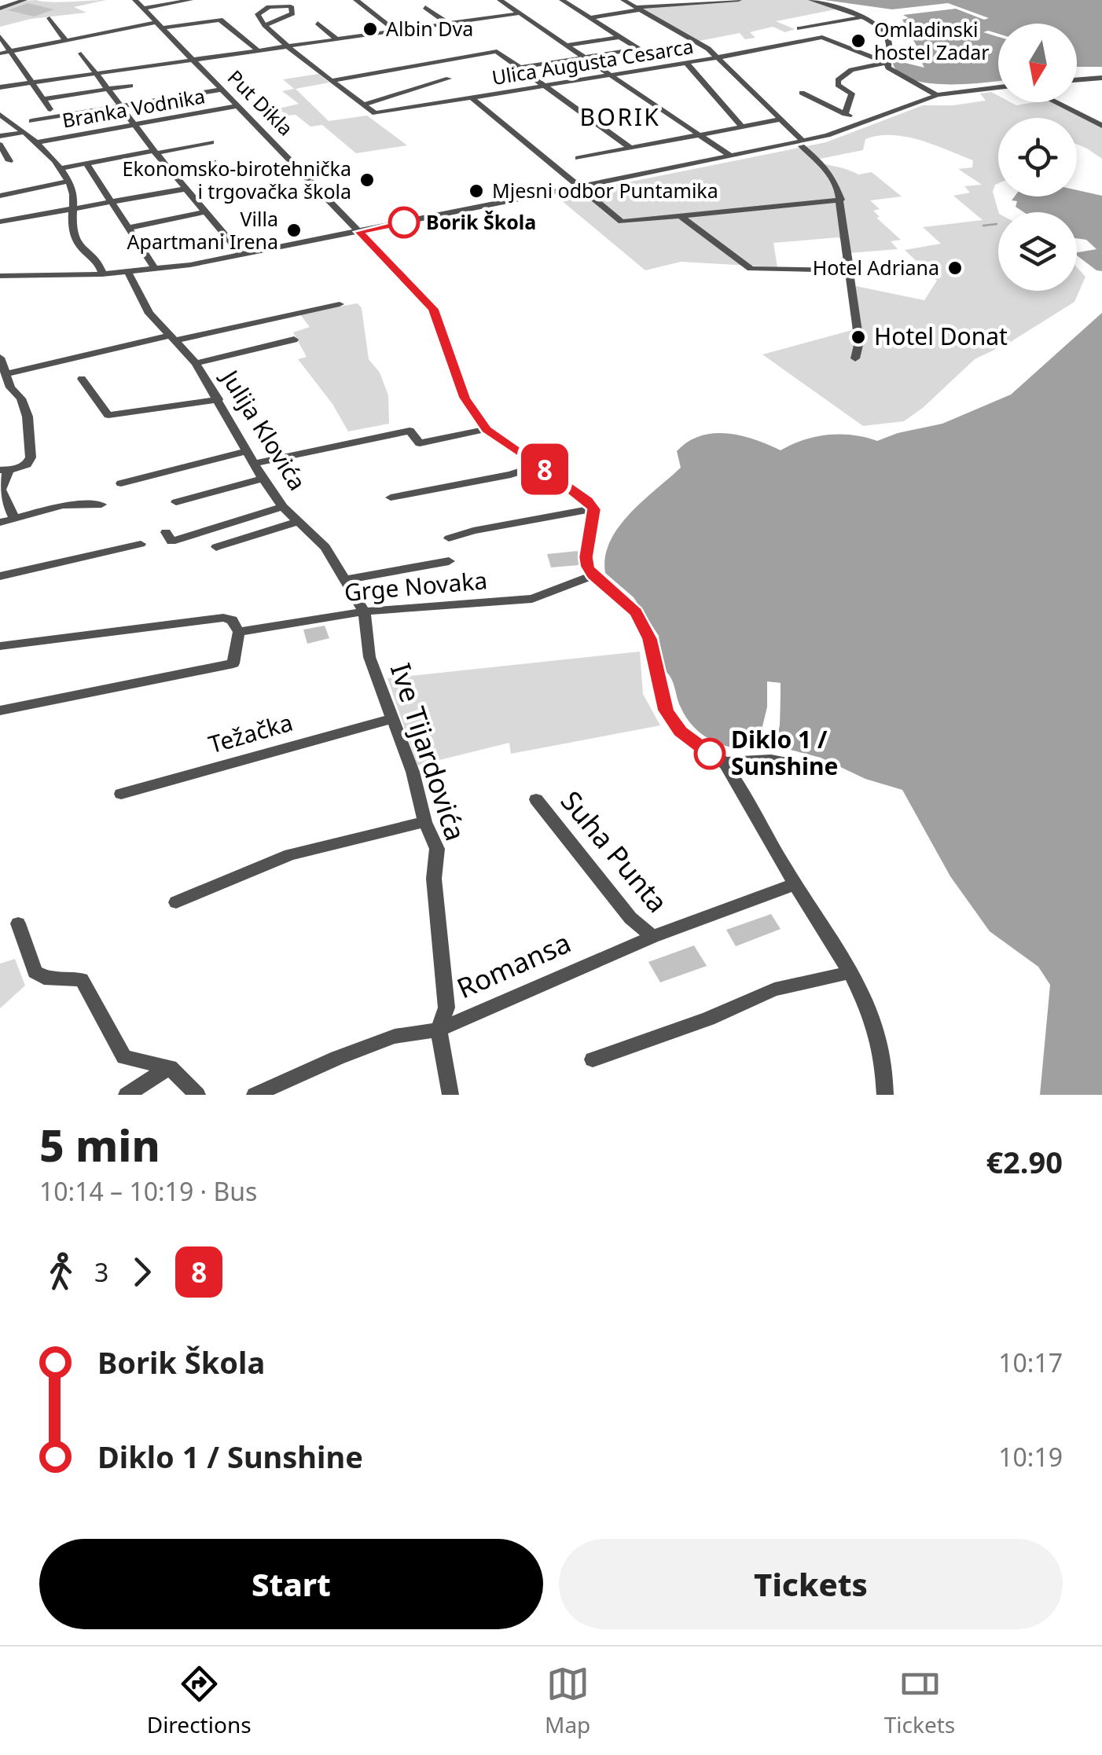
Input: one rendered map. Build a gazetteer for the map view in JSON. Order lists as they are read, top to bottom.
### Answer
{
  "streets": {
    "street": [
      "Ulica Augusta Cesarca",
      "Put Dikla",
      "Branka Vodnika",
      "Julija Klovića",
      "Grge Novaka",
      "Težačka",
      "Ive Tijardovića",
      "Suha Punta",
      "Romansa"
    ]
  },
  "crossings": [
    ["Put Dikla", "Branka Vodnika"],
    ["Julija Klovića", "Grge Novaka"],
    ["Julija Klovića", "Ive Tijardovića"],
    ["Grge Novaka", "Ive Tijardovića"],
    ["Težačka", "Ive Tijardovića"],
    ["Ive Tijardovića", "Romansa"],
    ["Suha Punta", "Romansa"]
  ],
  "districts": ["BORIK"],
  "places": [
    "Albin Dva",
    "Omladinski hostel Zadar",
    "Ekonomsko-birotehnička i trgovačka škola",
    "Mjesni odbor Puntamika",
    "Borik Škola",
    "Villa Apartmani Irena",
    "Hotel Adriana",
    "Hotel Donat",
    "Diklo 1 / Sunshine"
  ],
  "lines": ["bus line 8"],
  "north": "bottom",
  "page": {
    "on_map": "8",
    "heading": ["5 min", "10:14 – 10:19 · Bus", "€2.90"],
    "legs": ["3", "8"],
    "list": [
      {
        "name": "Borik Škola",
        "value": "10:17"
      },
      {
        "name": "Diklo 1 / Sunshine",
        "value": "10:19"
      }
    ],
    "buttons": ["Start", "Tickets"],
    "tabs": ["Directions", "Map", "Tickets"]
  }
}
